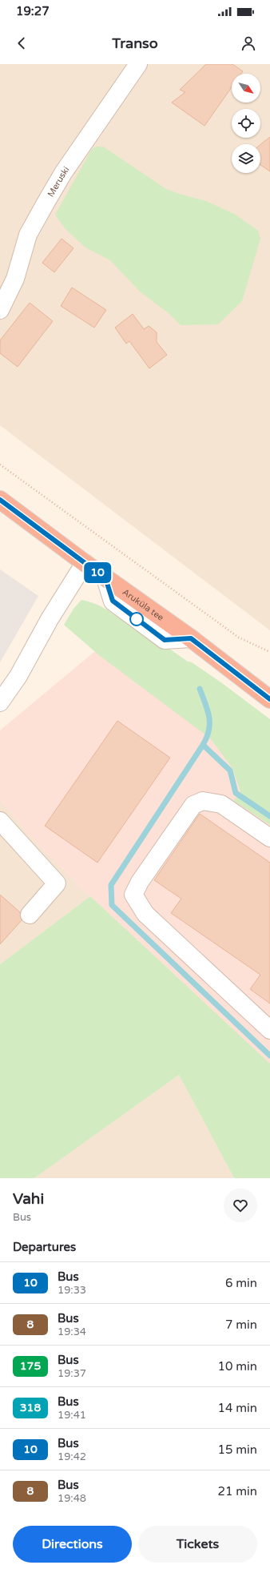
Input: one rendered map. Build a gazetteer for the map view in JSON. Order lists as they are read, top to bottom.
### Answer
{
  "streets": {
    "highway": ["Aruküla tee"],
    "street": ["Meruski"]
  },
  "lines": ["bus line 10"],
  "north": "bottom right",
  "page": {
    "status": "19:27",
    "header": "Transo",
    "on_map": "10",
    "heading": [
      ["Vahi", "Bus"],
      "Departures"
    ],
    "list": [
      {
        "mark": "10",
        "name": "Bus",
        "note": "19:33",
        "value": "6 min"
      },
      {
        "mark": "8",
        "name": "Bus",
        "note": "19:34",
        "value": "7 min"
      },
      {
        "mark": "175",
        "name": "Bus",
        "note": "19:37",
        "value": "10 min"
      },
      {
        "mark": "318",
        "name": "Bus",
        "note": "19:41",
        "value": "14 min"
      },
      {
        "mark": "10",
        "name": "Bus",
        "note": "19:42",
        "value": "15 min"
      },
      {
        "mark": "8",
        "name": "Bus",
        "note": "19:48",
        "value": "21 min"
      }
    ],
    "buttons": ["Directions", "Tickets"]
  }
}
